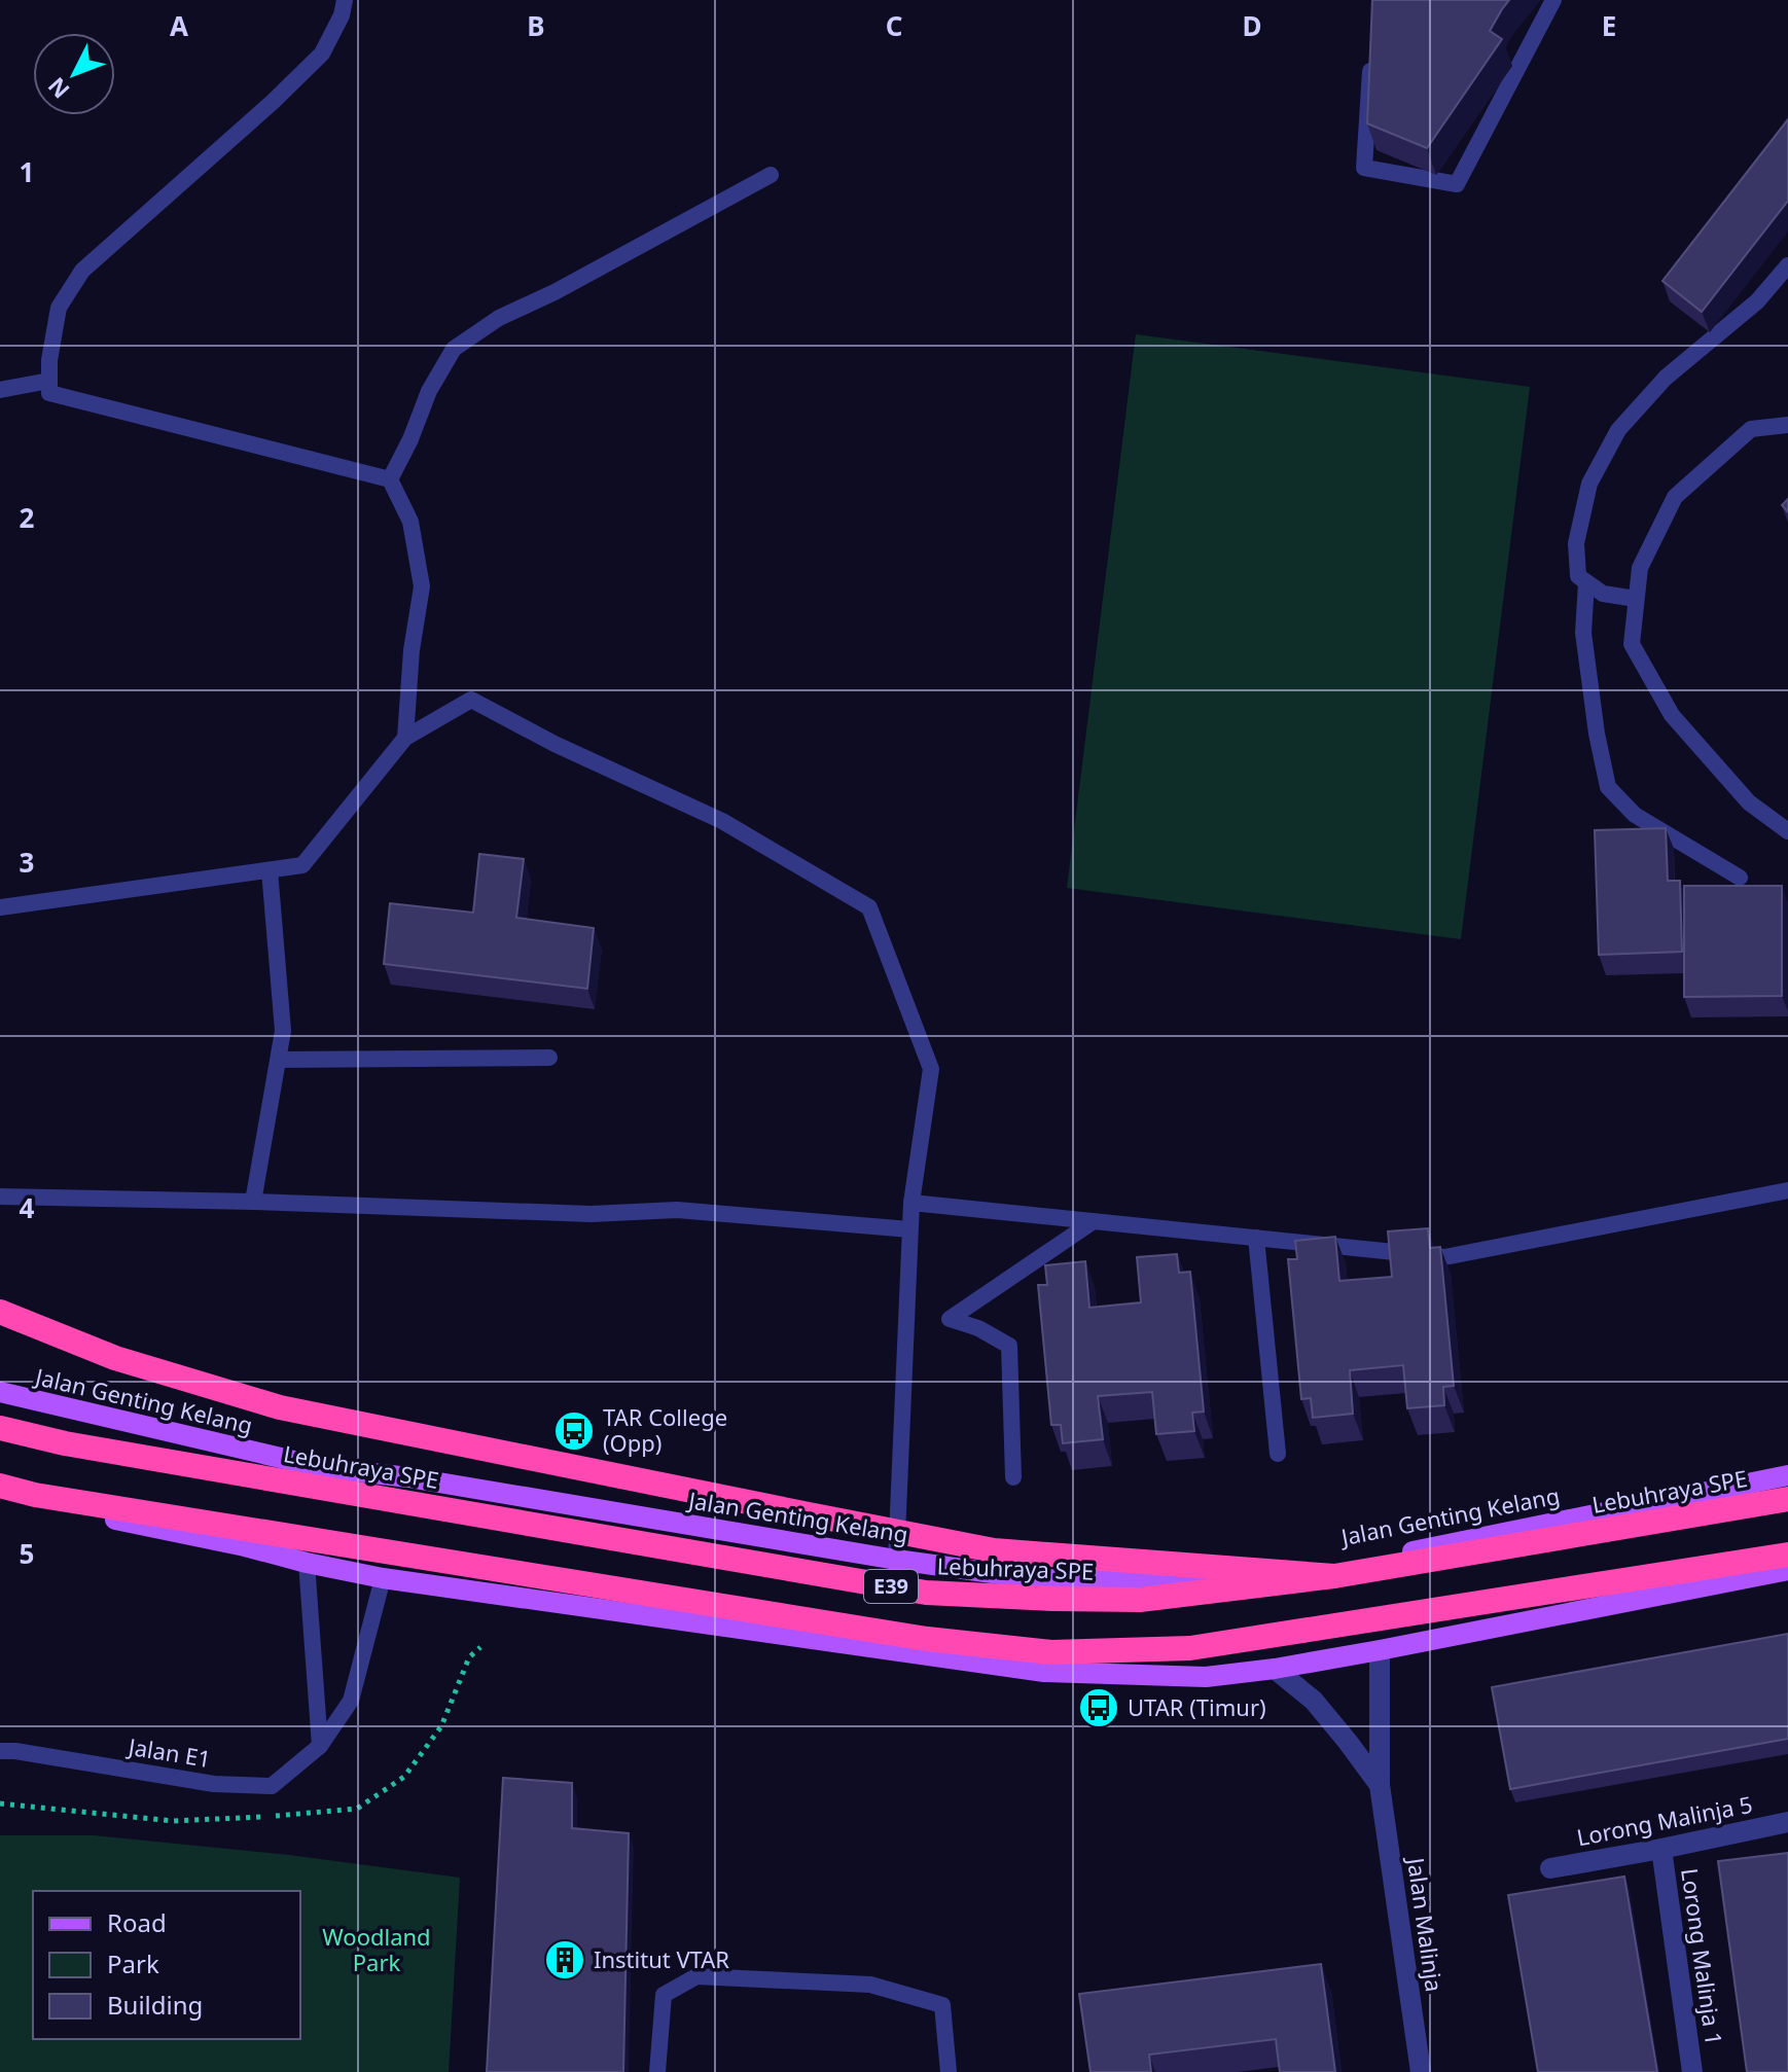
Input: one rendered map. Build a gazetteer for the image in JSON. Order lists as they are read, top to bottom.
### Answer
{
  "streets": {
    "highway": ["Lebuhraya SPE", "E39"],
    "main road": ["Jalan Genting Kelang"],
    "street": ["Lorong Malinja 5", "Jalan Malinja", "Lorong Malinja 1"],
    "lane": ["Jalan E1"]
  },
  "crossings": [
    ["Lorong Malinja 5", "Lorong Malinja 1"]
  ],
  "parks": ["Woodland Park"],
  "places": {
    "bus stop": ["TAR College (Opp)", "UTAR (Timur)"],
    "building": ["Institut VTAR"]
  },
  "legend": ["Road", "Park", "Building"],
  "north": "bottom left",
  "grid": {
    "columns": [
      "A",
      "B",
      "C",
      "D",
      "E"
    ],
    "rows": [
      "1",
      "2",
      "3",
      "4",
      "5"
    ]
  }
}
